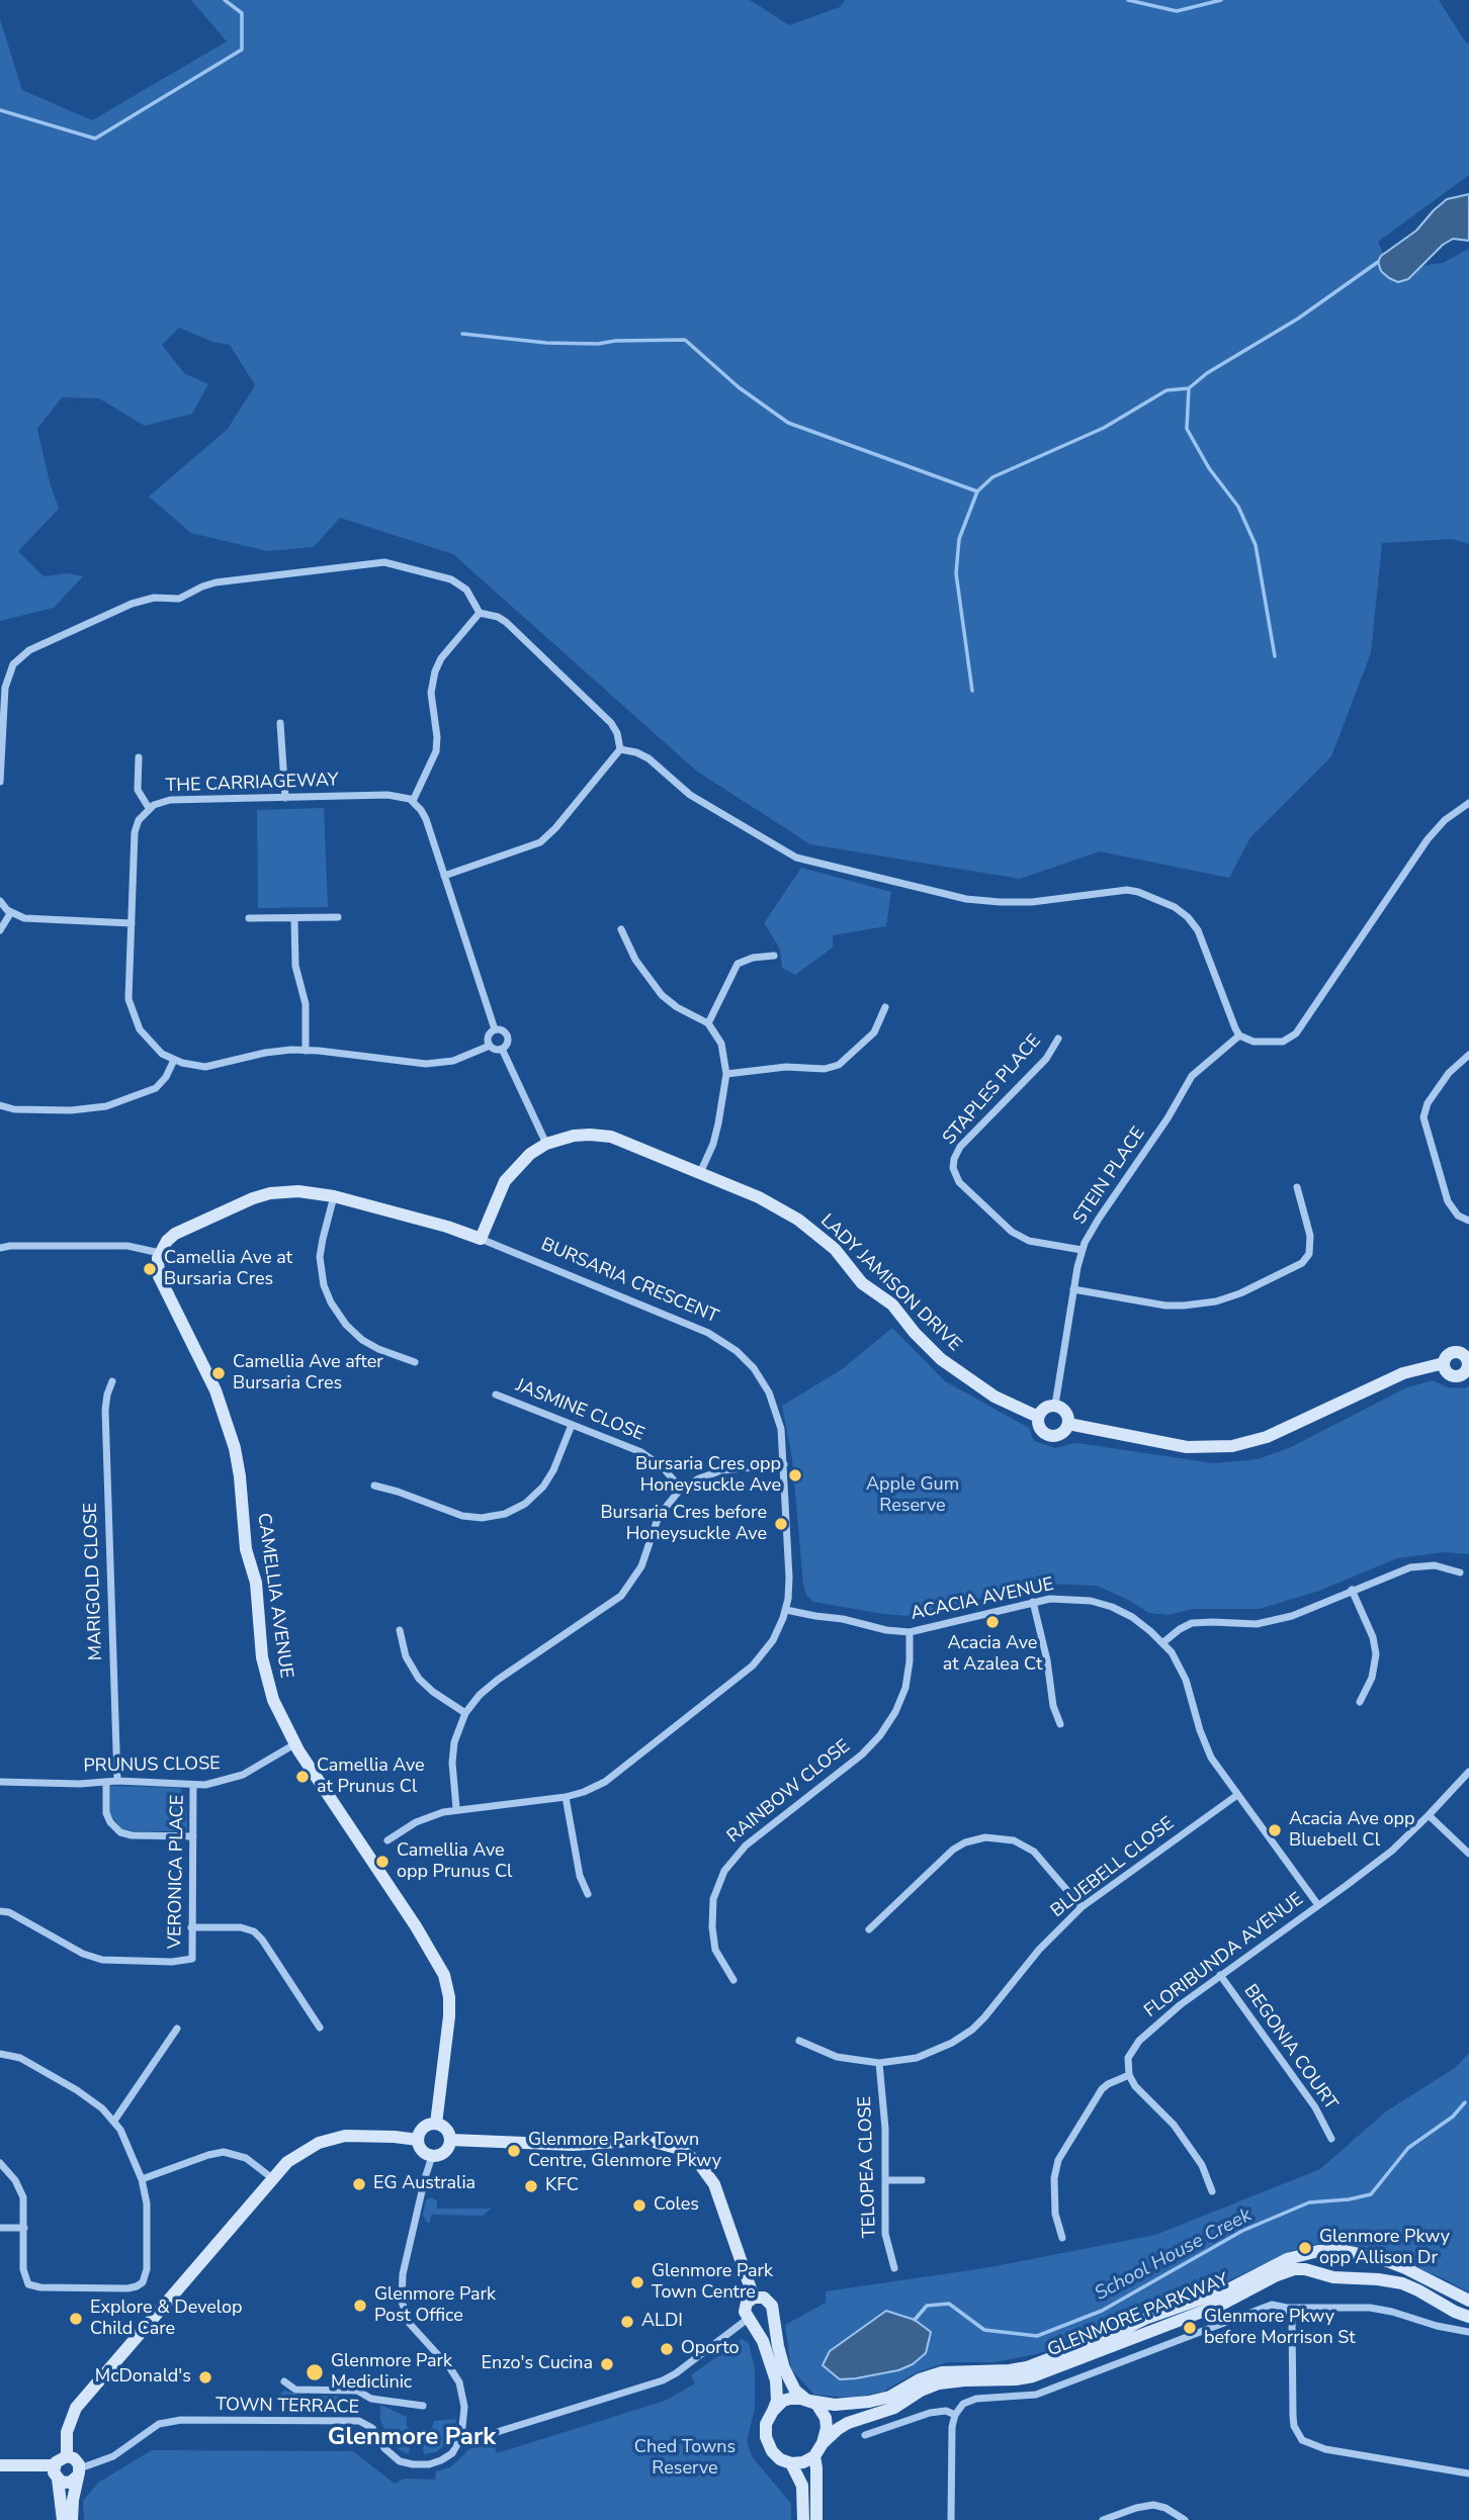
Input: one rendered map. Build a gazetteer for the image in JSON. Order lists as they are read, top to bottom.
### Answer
{
  "streets": {
    "main road": [
      "BURSARIA CRESCENT",
      "LADY JAMISON DRIVE",
      "CAMELLIA AVENUE",
      "GLENMORE PARKWAY"
    ],
    "street": [
      "THE CARRIAGEWAY",
      "STAPLES PLACE",
      "STEIN PLACE",
      "JASMINE CLOSE",
      "MARIGOLD CLOSE",
      "ACACIA AVENUE",
      "PRUNUS CLOSE",
      "RAINBOW CLOSE",
      "BLUEBELL CLOSE",
      "VERONICA PLACE",
      "FLORIBUNDA AVENUE",
      "BEGONIA COURT",
      "TELOPEA CLOSE",
      "TOWN TERRACE"
    ]
  },
  "crossings": [
    ["STAPLES PLACE", "STEIN PLACE"],
    ["STEIN PLACE", "LADY JAMISON DRIVE"],
    ["BURSARIA CRESCENT", "LADY JAMISON DRIVE"],
    ["BURSARIA CRESCENT", "CAMELLIA AVENUE"],
    ["BURSARIA CRESCENT", "ACACIA AVENUE"],
    ["MARIGOLD CLOSE", "PRUNUS CLOSE"],
    ["CAMELLIA AVENUE", "PRUNUS CLOSE"],
    ["ACACIA AVENUE", "RAINBOW CLOSE"],
    ["ACACIA AVENUE", "BLUEBELL CLOSE"],
    ["ACACIA AVENUE", "FLORIBUNDA AVENUE"],
    ["PRUNUS CLOSE", "VERONICA PLACE"],
    ["BLUEBELL CLOSE", "TELOPEA CLOSE"],
    ["FLORIBUNDA AVENUE", "BEGONIA COURT"]
  ],
  "districts": ["Glenmore Park"],
  "water": ["School House Creek"],
  "parks": ["Apple Gum Reserve", "Ched Towns Reserve"],
  "places": [
    "Camellia Ave at Bursaria Cres",
    "Camellia Ave after Bursaria Cres",
    "Bursaria Cres opp Honeysuckle Ave",
    "Bursaria Cres before Honeysuckle Ave",
    "Acacia Ave at Azalea Ct",
    "Camellia Ave at Prunus Cl",
    "Acacia Ave opp Bluebell Cl",
    "Camellia Ave opp Prunus Cl",
    "Glenmore Park Town Centre, Glenmore Pkwy",
    "EG Australia",
    "KFC",
    "Coles",
    "Glenmore Pkwy opp Allison Dr",
    "Glenmore Park Town Centre",
    "Glenmore Park Post Office",
    "Explore & Develop Child Care",
    "ALDI",
    "Glenmore Pkwy before Morrison St",
    "Oporto",
    "Enzo's Cucina",
    "Glenmore Park Mediclinic",
    "McDonald's"
  ]
}
